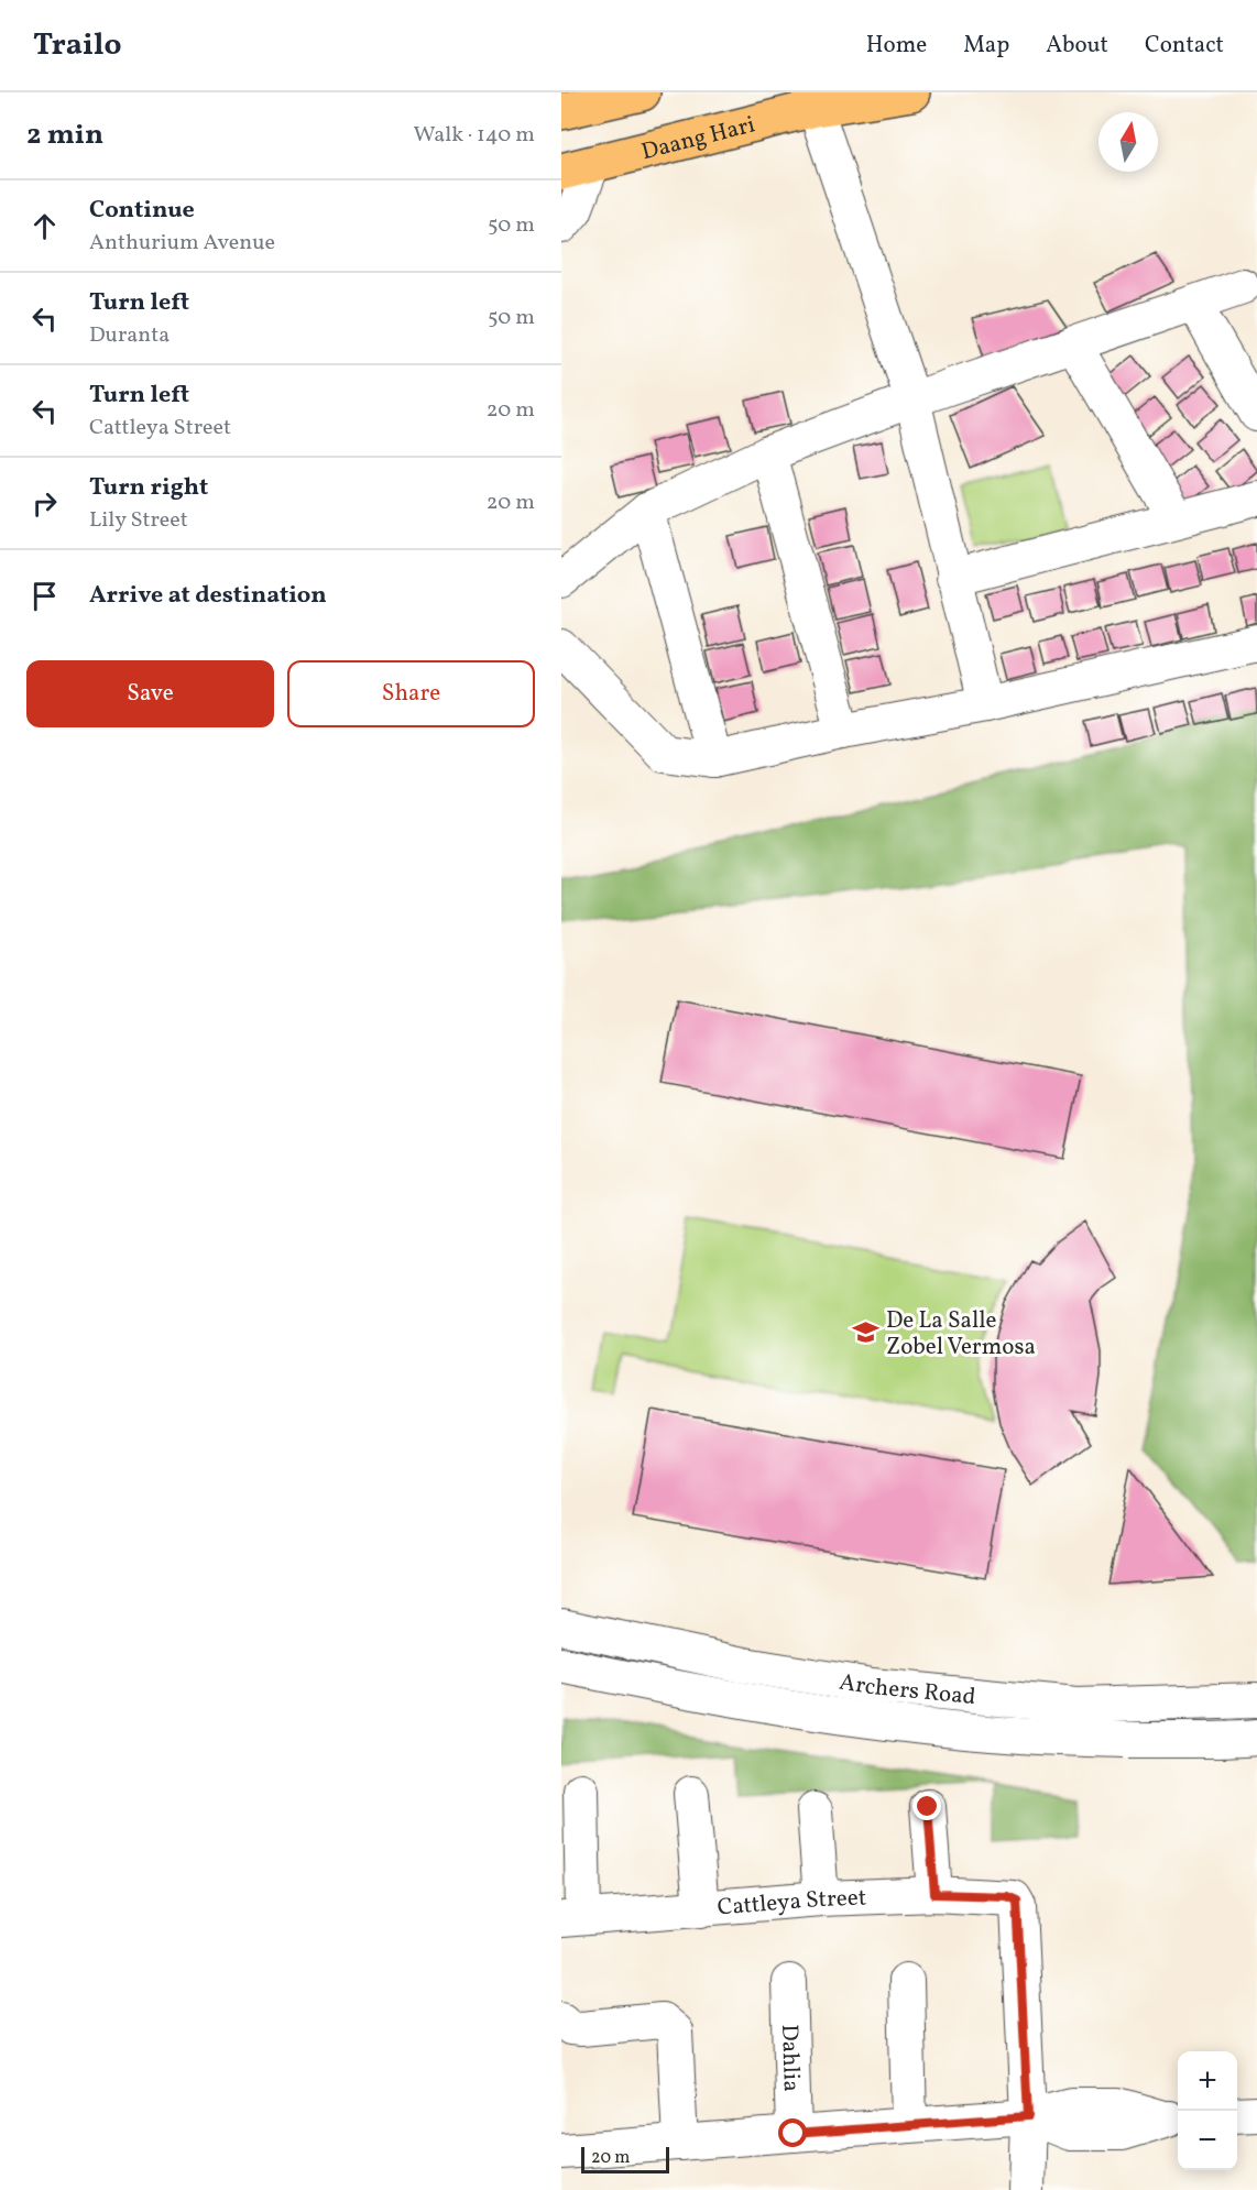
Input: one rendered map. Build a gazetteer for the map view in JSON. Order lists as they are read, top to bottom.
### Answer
{
  "streets": {
    "main road": ["Daang Hari"],
    "street": ["Archers Road", "Cattleya Street", "Dahlia"]
  },
  "places": {
    "school or university": ["De La Salle Zobel Vermosa"]
  },
  "scale_bar": "20 m",
  "north": "top",
  "page": {
    "header": "Trailo",
    "nav": [
      "Home",
      "Map",
      "About",
      "Contact"
    ],
    "heading": ["2 min", "Walk · 140 m"],
    "list": [
      ["Continue", "Anthurium Avenue", "50 m"],
      ["Turn left", "Duranta", "50 m"],
      ["Turn left", "Cattleya Street", "20 m"],
      ["Turn right", "Lily Street", "20 m"],
      "Arrive at destination"
    ],
    "buttons": ["Save", "Share"],
    "map_buttons": ["+", "−"],
    "scale": "20 m"
  }
}
